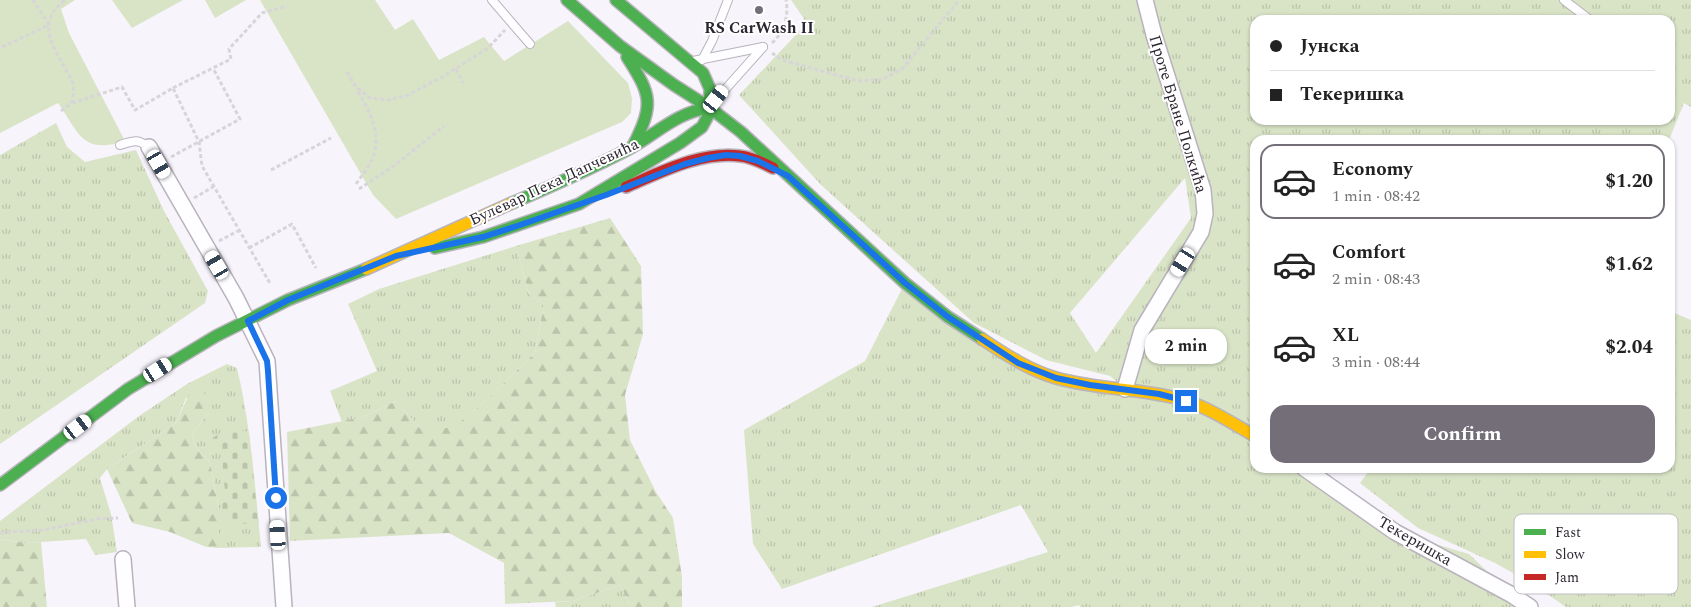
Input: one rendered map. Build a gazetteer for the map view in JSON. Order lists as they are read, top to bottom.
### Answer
{
  "streets": {
    "street": ["Проте Бране Полкића", "Булевар Пека Дапчевића", "Текеришка"]
  },
  "places": ["RS CarWash II"],
  "legend": ["Fast", "Slow", "Jam"],
  "page": {
    "banner": ["Јунска", "Текеришка"],
    "list": [
      {
        "name": "Economy",
        "note": "1 min · 08:42",
        "value": "$1.20"
      },
      {
        "name": "Comfort",
        "note": "2 min · 08:43",
        "value": "$1.62"
      },
      {
        "name": "XL",
        "note": "3 min · 08:44",
        "value": "$2.04"
      }
    ],
    "bubble": "2 min",
    "buttons": "Confirm"
  }
}
